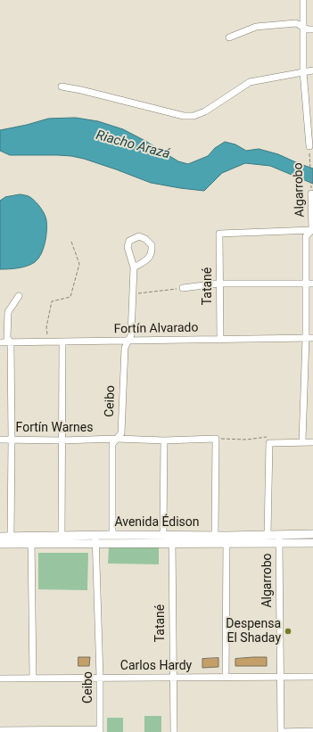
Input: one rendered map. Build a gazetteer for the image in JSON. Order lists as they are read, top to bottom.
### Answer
{
  "streets": {
    "main road": ["Avenida Édison"],
    "street": [
      "Algarrobo",
      "Tatané",
      "Fortín Alvarado",
      "Ceibo",
      "Fortín Warnes",
      "Carlos Hardy"
    ]
  },
  "crossings": [
    ["Algarrobo", "Tatané"],
    ["Algarrobo", "Fortín Alvarado"],
    ["Algarrobo", "Avenida Édison"],
    ["Algarrobo", "Carlos Hardy"],
    ["Tatané", "Fortín Alvarado"],
    ["Tatané", "Avenida Édison"],
    ["Tatané", "Carlos Hardy"],
    ["Fortín Alvarado", "Ceibo"],
    ["Ceibo", "Fortín Warnes"],
    ["Ceibo", "Avenida Édison"],
    ["Ceibo", "Carlos Hardy"]
  ],
  "water": ["Riacho Arazá"],
  "places": ["Despensa El Shaday"]
}
